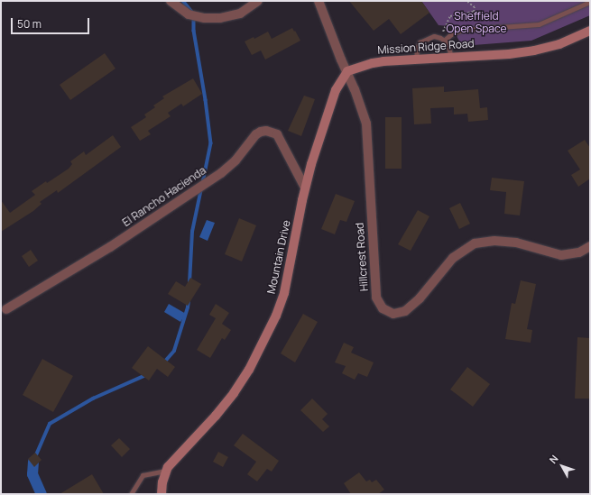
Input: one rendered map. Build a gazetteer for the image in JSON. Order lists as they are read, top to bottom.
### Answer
{
  "streets": {
    "main road": ["Mission Ridge Road", "Mountain Drive"],
    "street": ["El Rancho Hacienda", "Hillcrest Road"]
  },
  "crossings": [
    ["Mission Ridge Road", "Mountain Drive"],
    ["Mission Ridge Road", "Hillcrest Road"],
    ["El Rancho Hacienda", "Mountain Drive"],
    ["Mountain Drive", "Hillcrest Road"]
  ],
  "parks": ["Sheffield Open Space"],
  "scale_bar": "50 m",
  "north": "top left"
}
